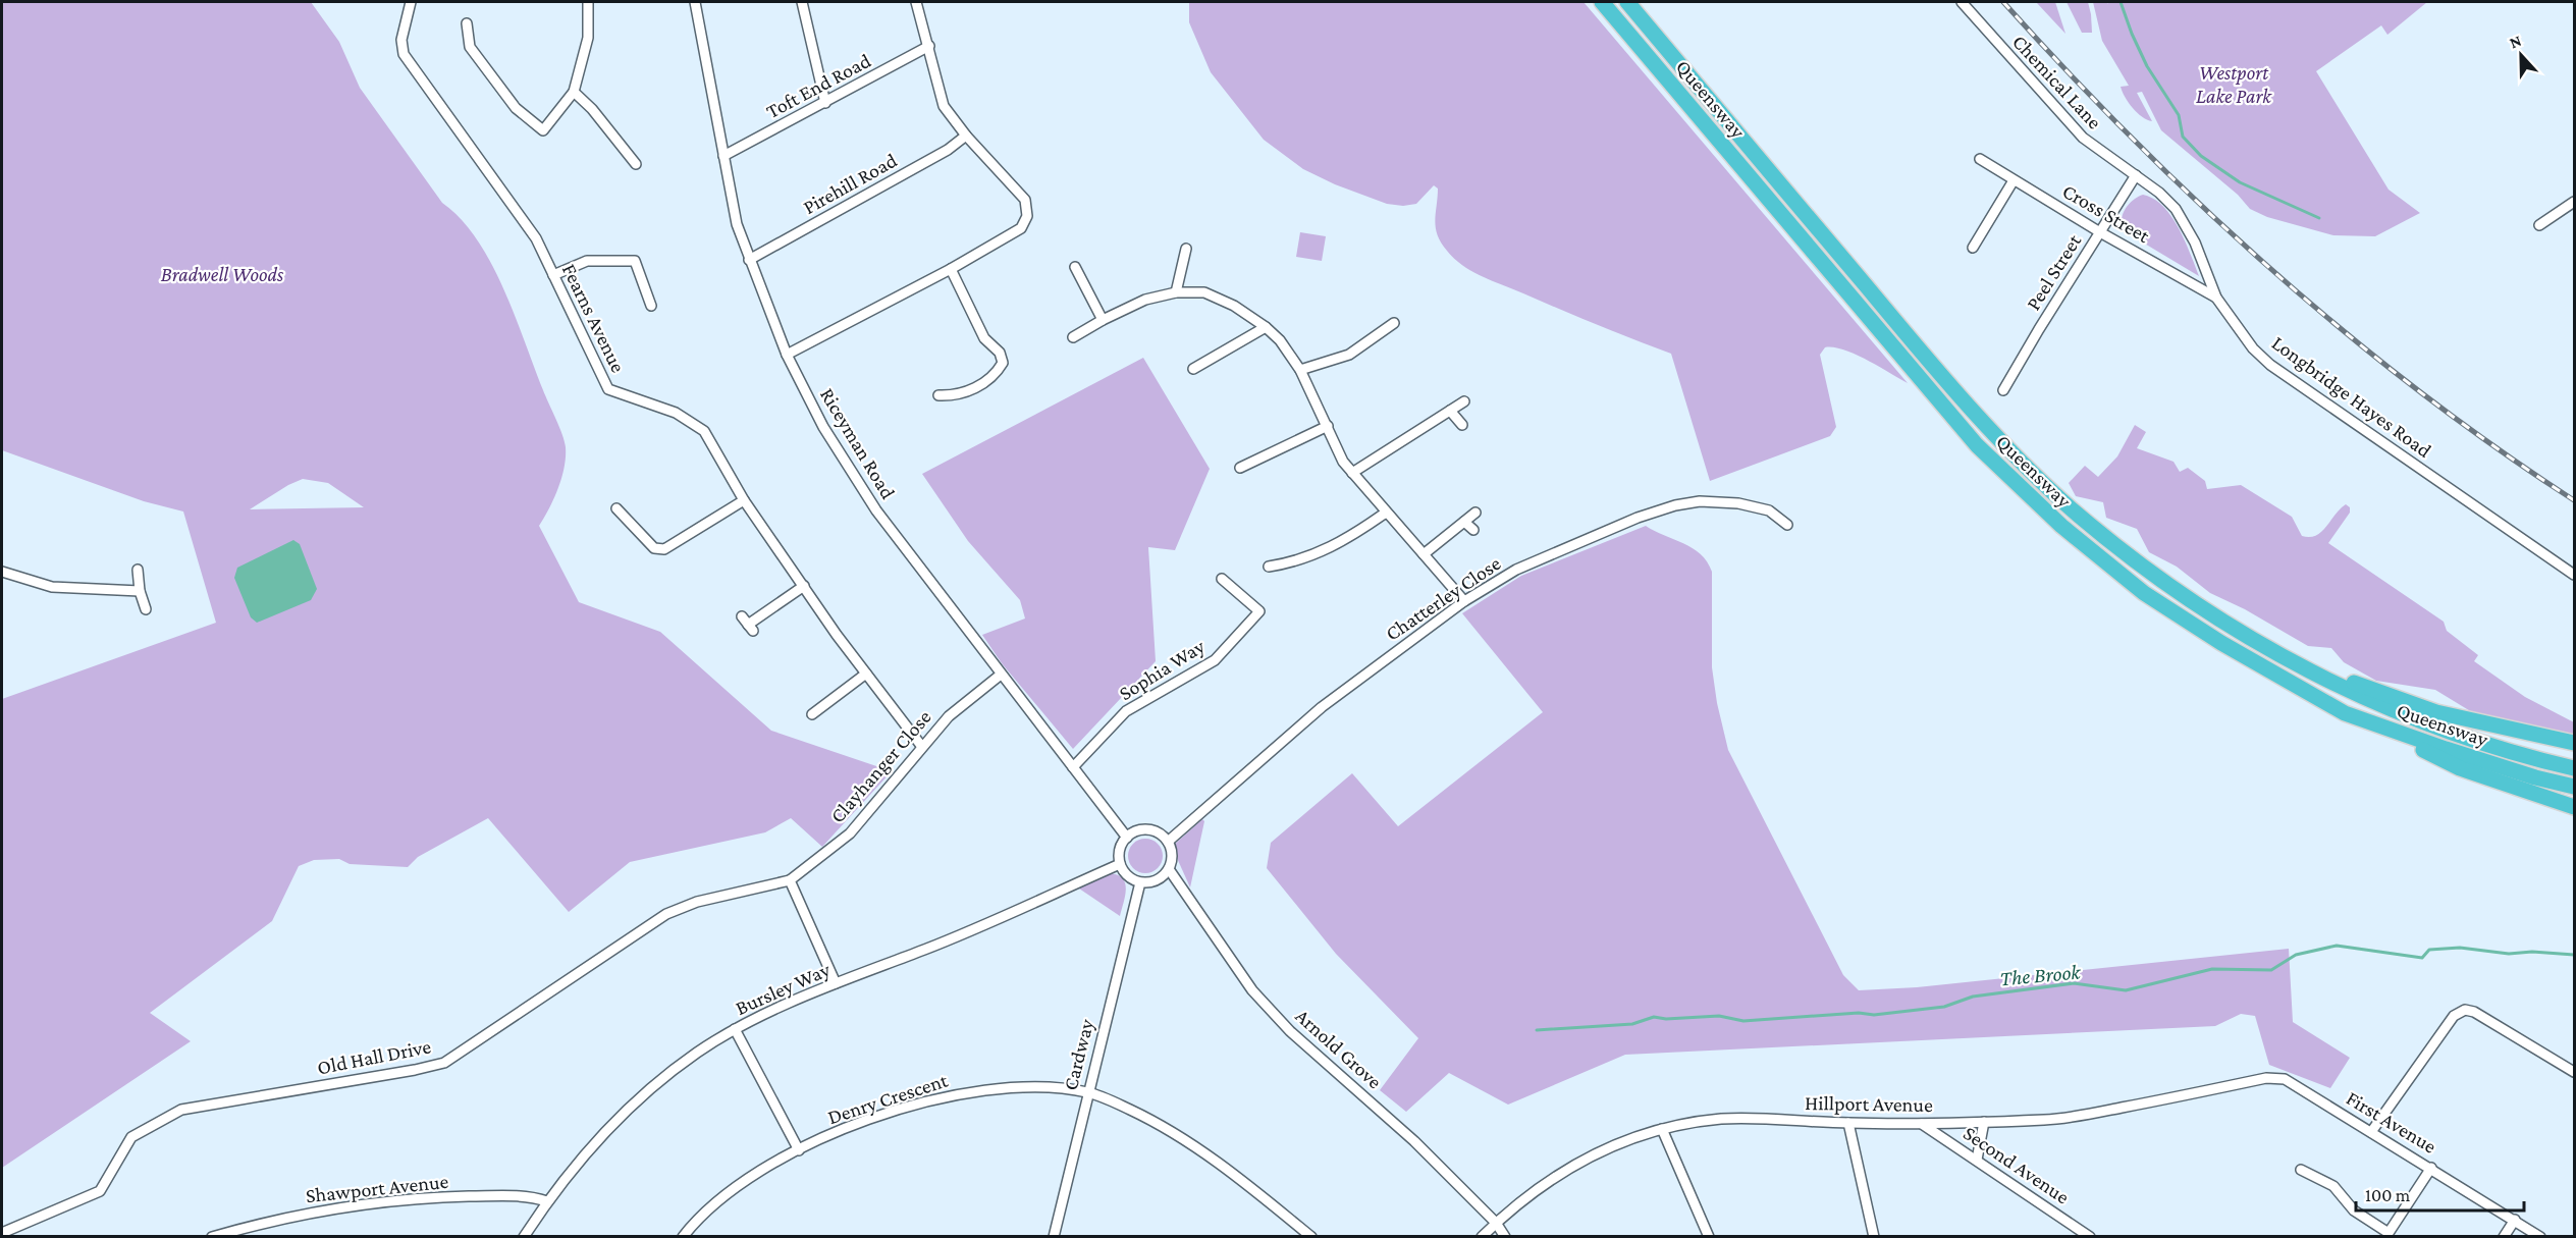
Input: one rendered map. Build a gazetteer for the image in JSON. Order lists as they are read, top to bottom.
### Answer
{
  "streets": {
    "highway": ["Queensway"],
    "street": [
      "Chemical Lane",
      "Toft End Road",
      "Pirehill Road",
      "Cross Street",
      "Peel Street",
      "Fearns Avenue",
      "Longbridge Hayes Road",
      "Riceyman Road",
      "Chatterley Close",
      "Sophia Way",
      "Clayhanger Close",
      "Bursley Way",
      "Arnold Grove",
      "Cardway",
      "Old Hall Drive",
      "Denry Crescent",
      "Hillport Avenue",
      "First Avenue",
      "Second Avenue",
      "Shawport Avenue"
    ]
  },
  "crossings": [
    ["Chemical Lane", "Peel Street"],
    ["Chemical Lane", "Longbridge Hayes Road"],
    ["Toft End Road", "Riceyman Road"],
    ["Pirehill Road", "Riceyman Road"],
    ["Cross Street", "Peel Street"],
    ["Cross Street", "Longbridge Hayes Road"],
    ["Peel Street", "Longbridge Hayes Road"],
    ["Fearns Avenue", "Clayhanger Close"],
    ["Riceyman Road", "Chatterley Close"],
    ["Riceyman Road", "Sophia Way"],
    ["Riceyman Road", "Clayhanger Close"],
    ["Riceyman Road", "Bursley Way"],
    ["Riceyman Road", "Arnold Grove"],
    ["Riceyman Road", "Cardway"],
    ["Chatterley Close", "Bursley Way"],
    ["Chatterley Close", "Arnold Grove"],
    ["Chatterley Close", "Cardway"],
    ["Clayhanger Close", "Old Hall Drive"],
    ["Bursley Way", "Arnold Grove"],
    ["Bursley Way", "Cardway"],
    ["Bursley Way", "Shawport Avenue"],
    ["Arnold Grove", "Cardway"],
    ["Arnold Grove", "Hillport Avenue"],
    ["Cardway", "Denry Crescent"],
    ["Hillport Avenue", "First Avenue"],
    ["Hillport Avenue", "Second Avenue"]
  ],
  "water": ["The Brook"],
  "parks": ["Westport Lake Park", "Bradwell Woods"],
  "scale_bar": "100 m",
  "north": "top"
}
